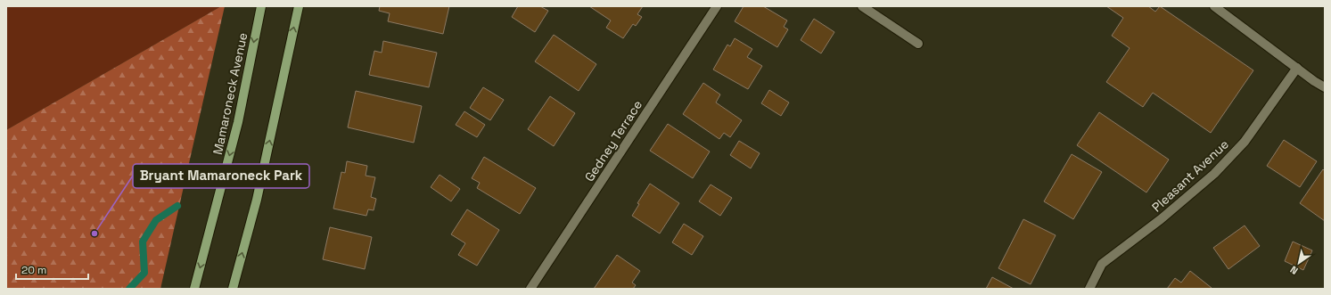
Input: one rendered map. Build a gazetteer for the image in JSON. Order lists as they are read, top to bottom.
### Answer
{
  "streets": {
    "main road": ["Mamaroneck Avenue"],
    "street": ["Gedney Terrace", "Pleasant Avenue"]
  },
  "places": ["Bryant Mamaroneck Park"],
  "scale_bar": "20 m",
  "north": "bottom left"
}
